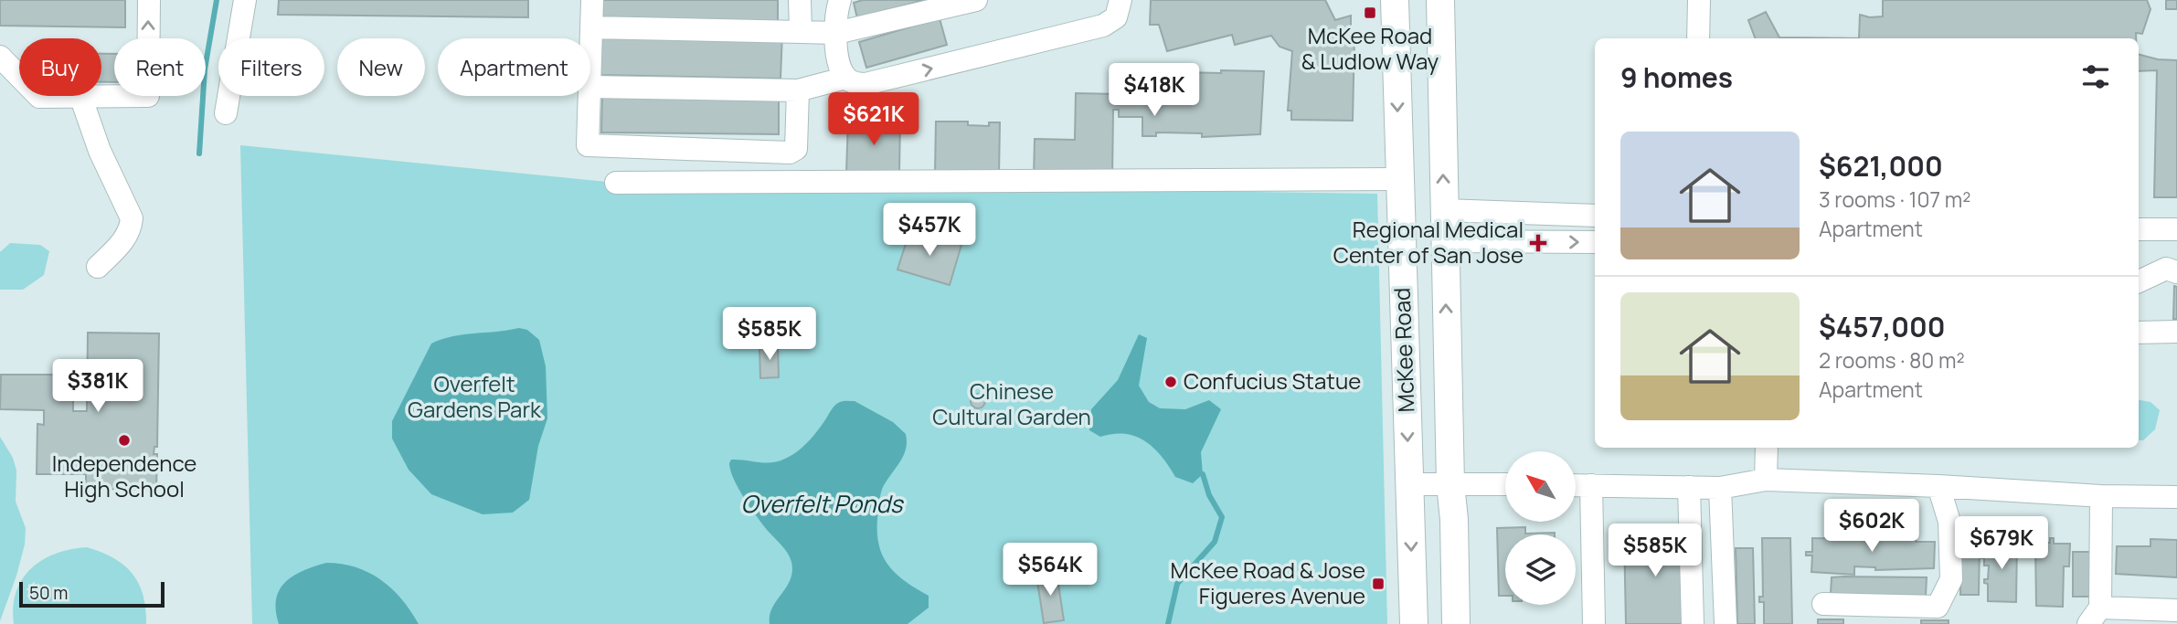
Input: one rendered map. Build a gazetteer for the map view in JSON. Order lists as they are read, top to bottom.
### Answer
{
  "streets": {
    "main road": ["McKee Road"]
  },
  "water": ["Overfelt Ponds"],
  "parks": ["Overfelt Gardens Park", "Chinese Cultural Garden"],
  "places": {
    "transit": ["McKee Road & Ludlow Way", "McKee Road & Jose Figueres Avenue"],
    "health": ["Regional Medical Center of San Jose"],
    "other": ["Confucius Statue", "Independence High School"]
  },
  "scale_bar": "50 m",
  "north": "top left",
  "page": {
    "chip": [
      "Buy",
      "Rent",
      "Filters",
      "New",
      "Apartment"
    ],
    "heading": "9 homes",
    "price": [
      "$418K",
      "$621K",
      "$457K",
      "$585K",
      "$381K",
      "$602K",
      "$679K",
      "$585K",
      "$564K"
    ],
    "list": [
      {
        "name": "$621,000",
        "note": "3 rooms · 107 m² · Apartment"
      },
      {
        "name": "$457,000",
        "note": "2 rooms · 80 m² · Apartment"
      }
    ],
    "scale": "50 m"
  }
}
